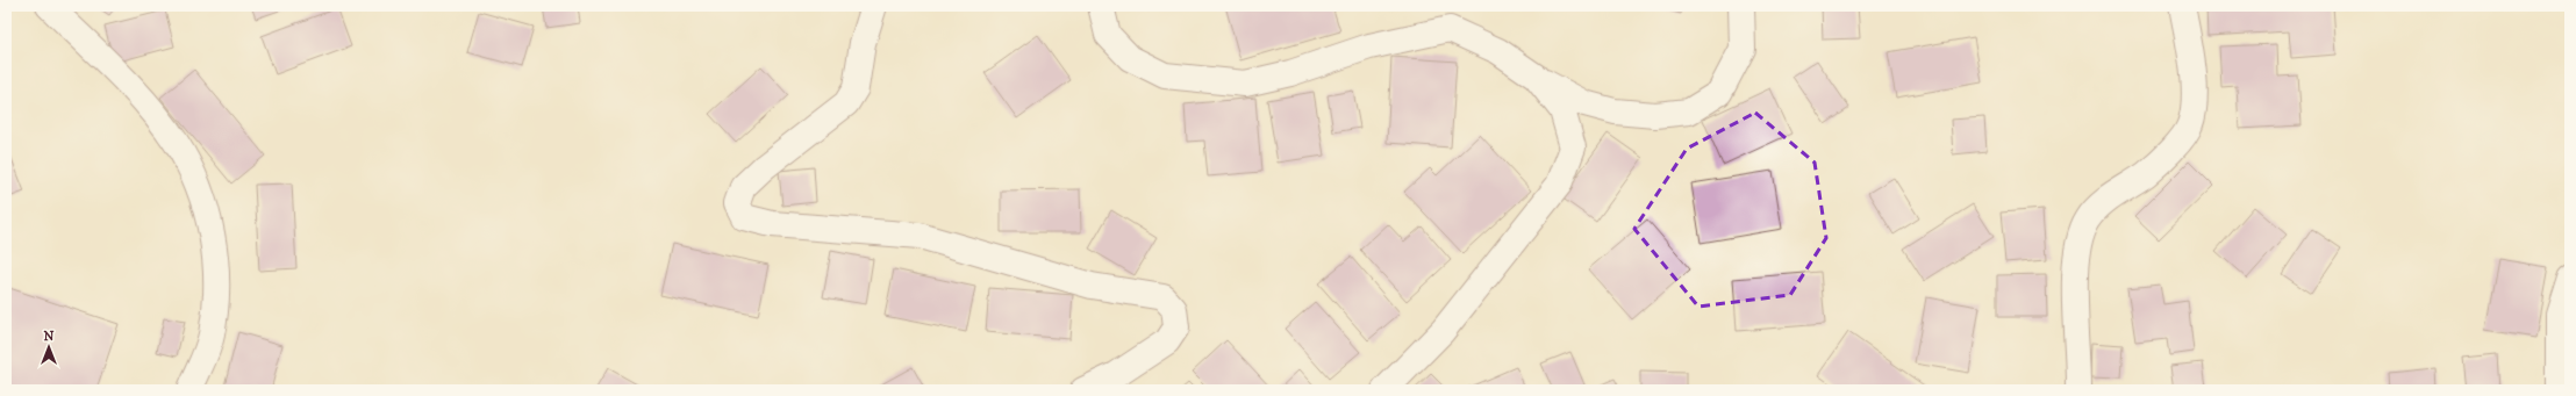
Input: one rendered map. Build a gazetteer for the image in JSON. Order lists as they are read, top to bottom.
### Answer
{
  "north": "top"
}
